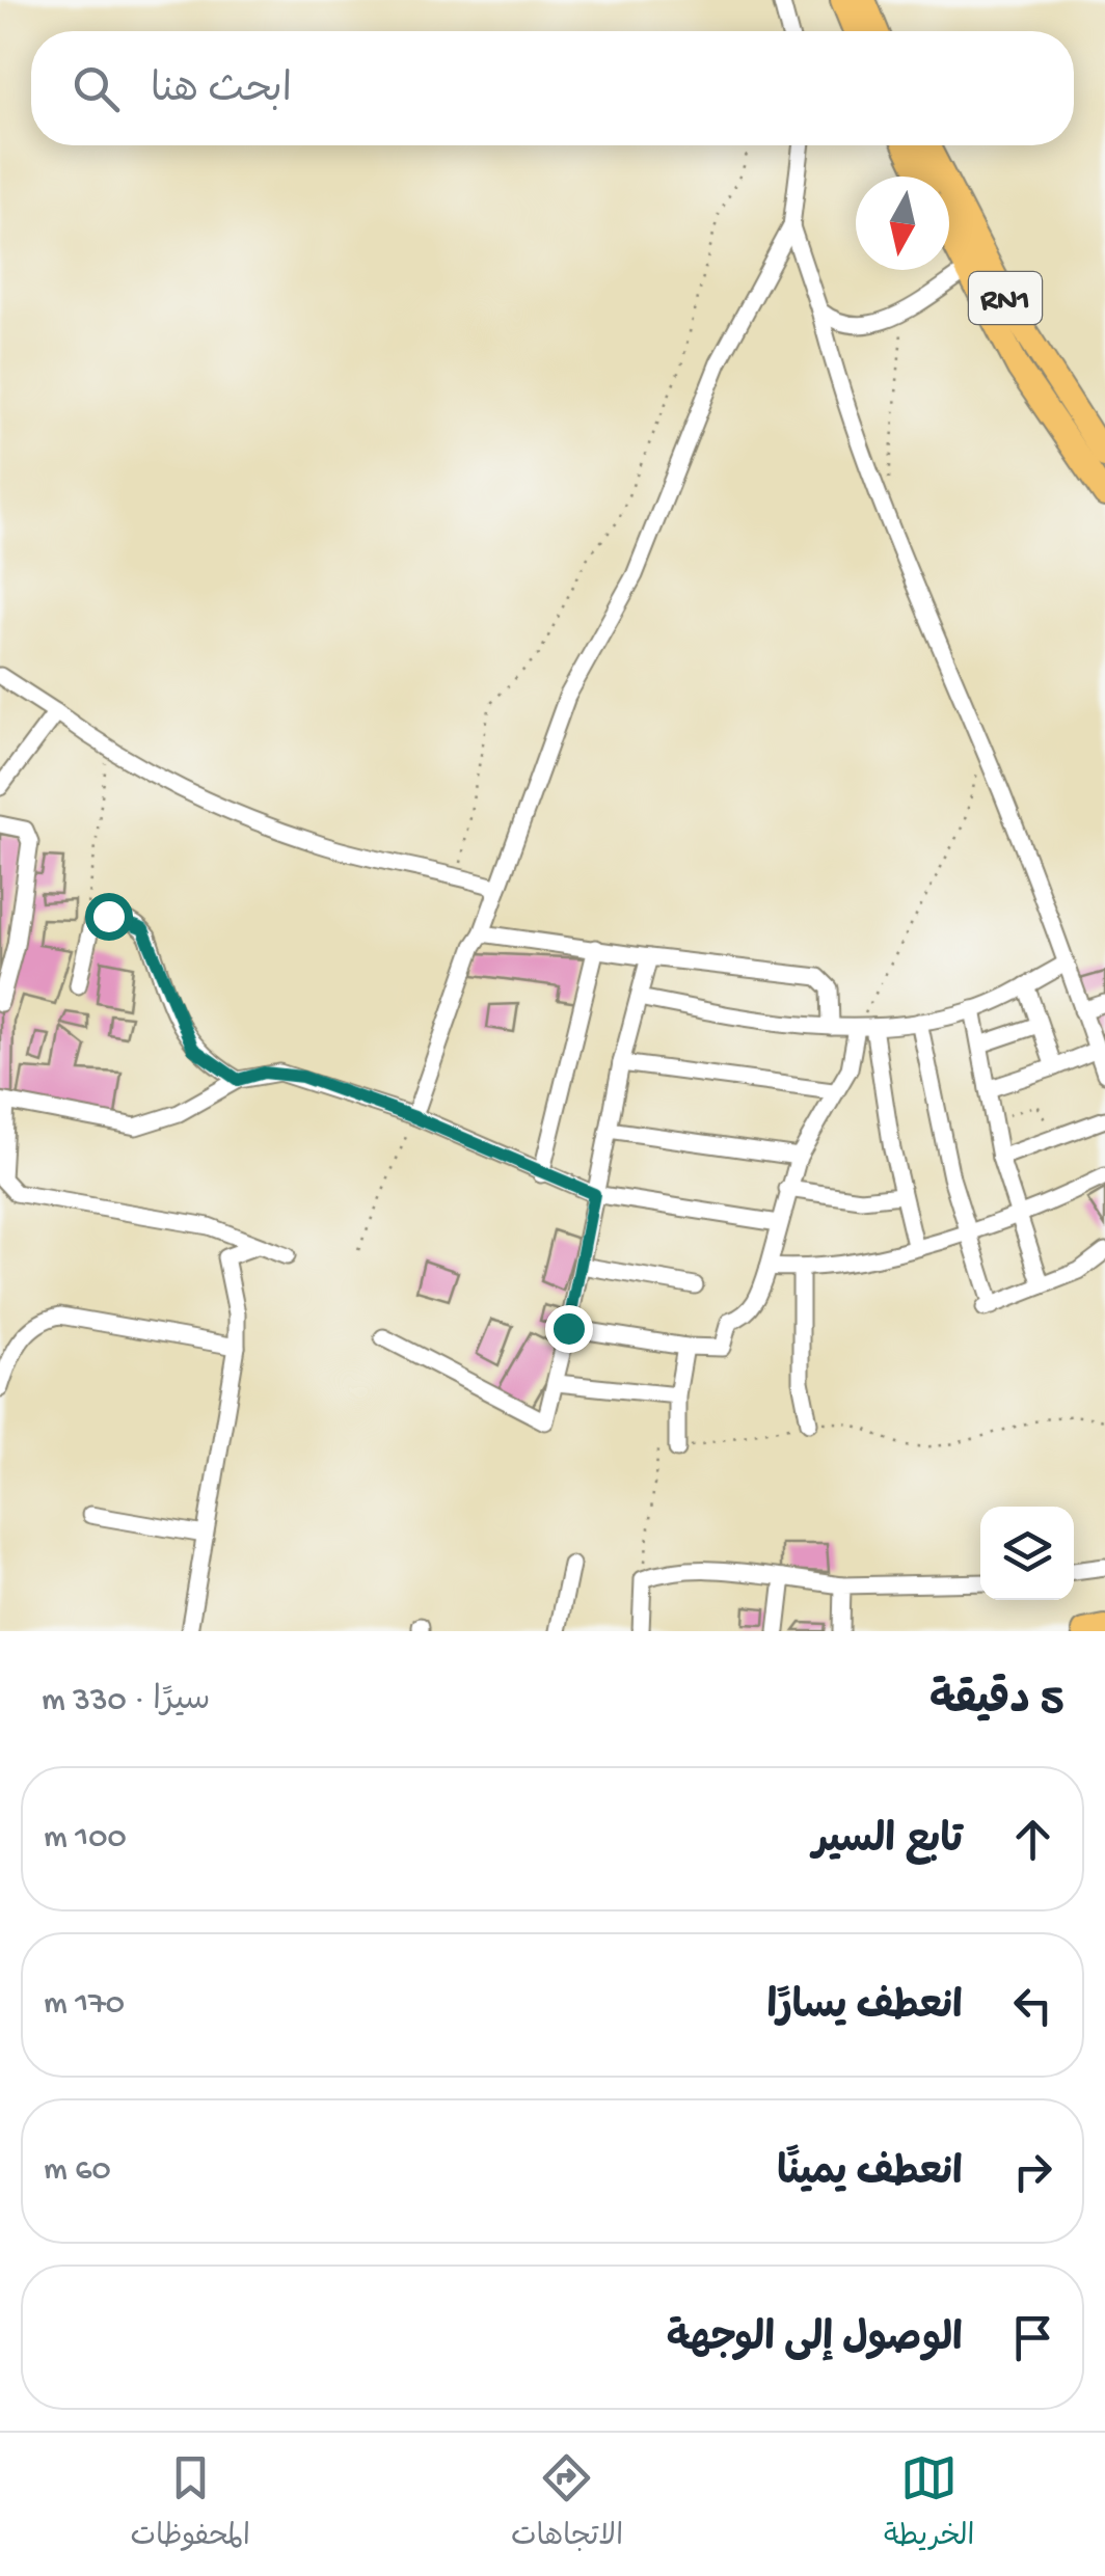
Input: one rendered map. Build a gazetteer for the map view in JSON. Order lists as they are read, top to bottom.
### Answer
{
  "streets": {
    "highway": ["RN1"]
  },
  "north": "bottom",
  "page": {
    "search": "ابحث هنا",
    "heading": ["5 دقيقة", "سيرًا · 330 m"],
    "list": [
      ["تابع السير", "100 m"],
      ["انعطف يسارًا", "170 m"],
      ["انعطف يمينًا", "60 m"],
      "الوصول إلى الوجهة"
    ],
    "nav": ["الخريطة", "الاتجاهات", "المحفوظات"]
  }
}
